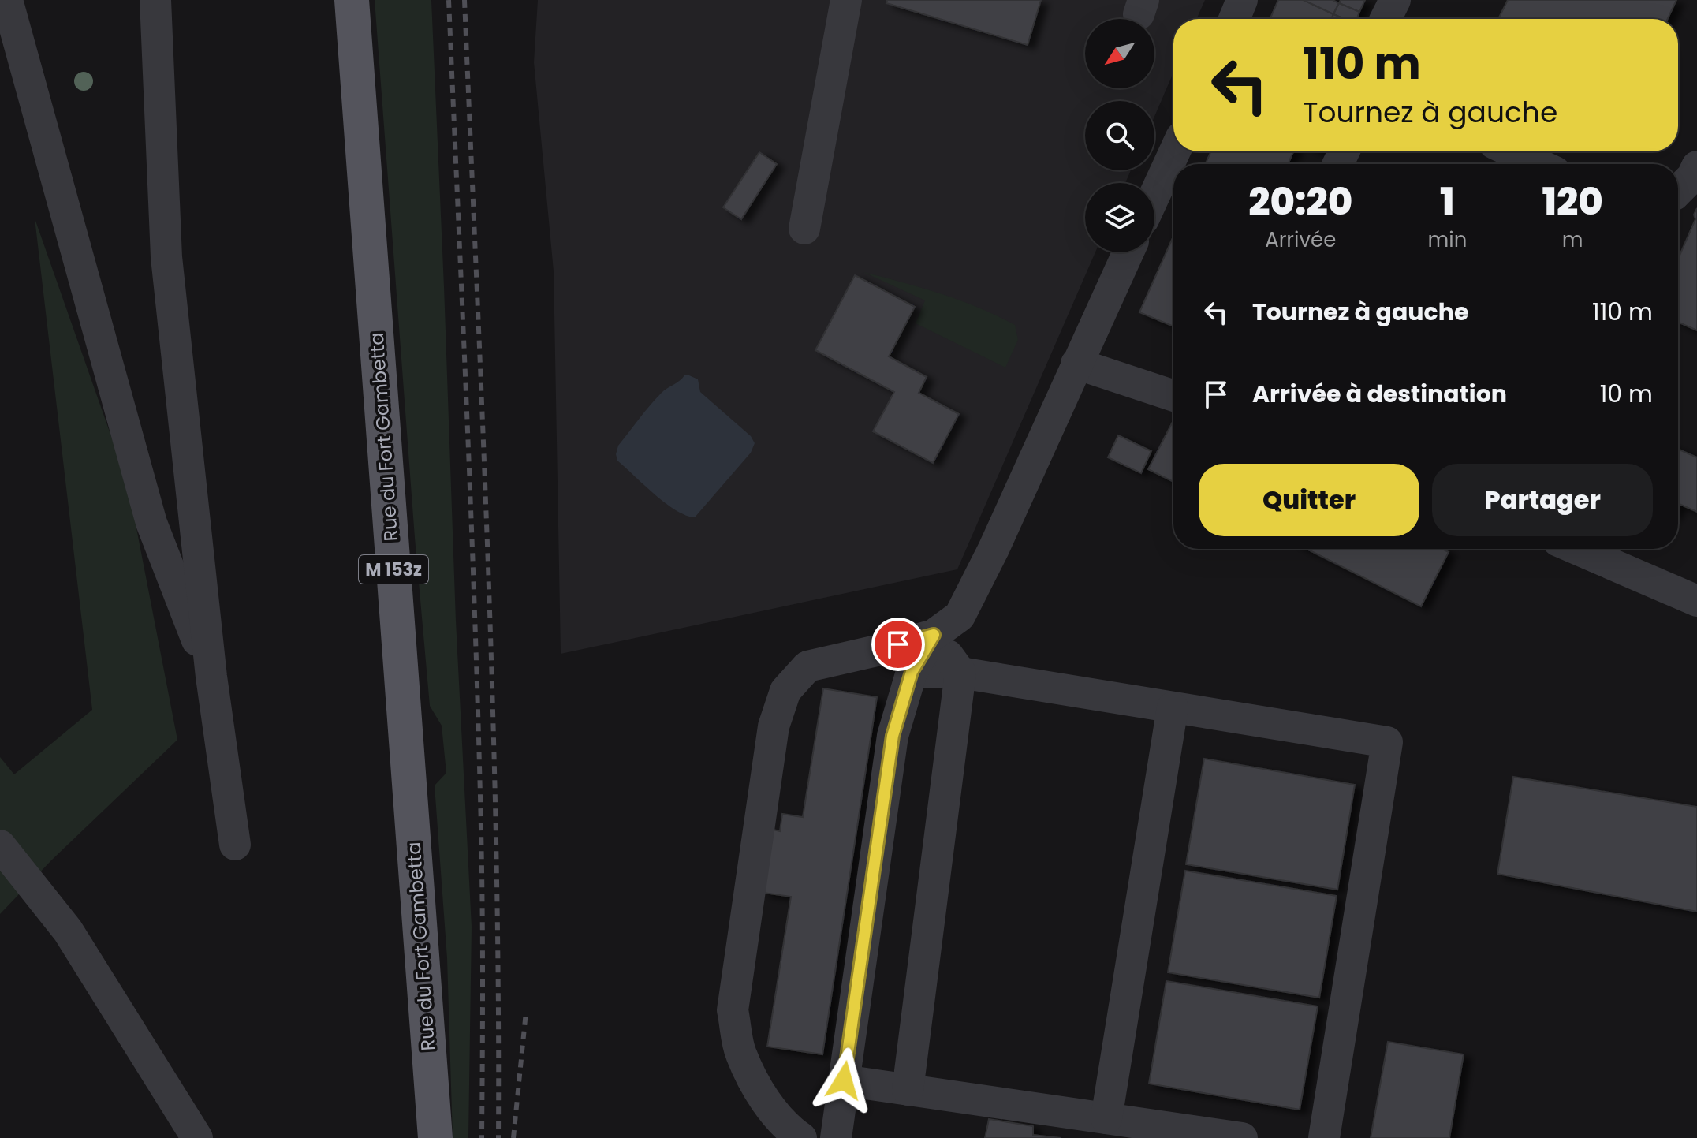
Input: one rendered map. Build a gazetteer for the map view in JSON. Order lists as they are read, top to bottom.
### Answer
{
  "streets": {
    "main road": ["Rue du Fort Gambetta", "M 153z"]
  },
  "north": "bottom left",
  "page": {
    "turn": ["110 m", "Tournez à gauche"],
    "eta": [
      "20:20",
      "Arrivée",
      "1",
      "min",
      "120",
      "m"
    ],
    "list": [
      {
        "name": "Tournez à gauche",
        "value": "110 m"
      },
      {
        "name": "Arrivée à destination",
        "value": "10 m"
      }
    ],
    "buttons": ["Quitter", "Partager"]
  }
}
